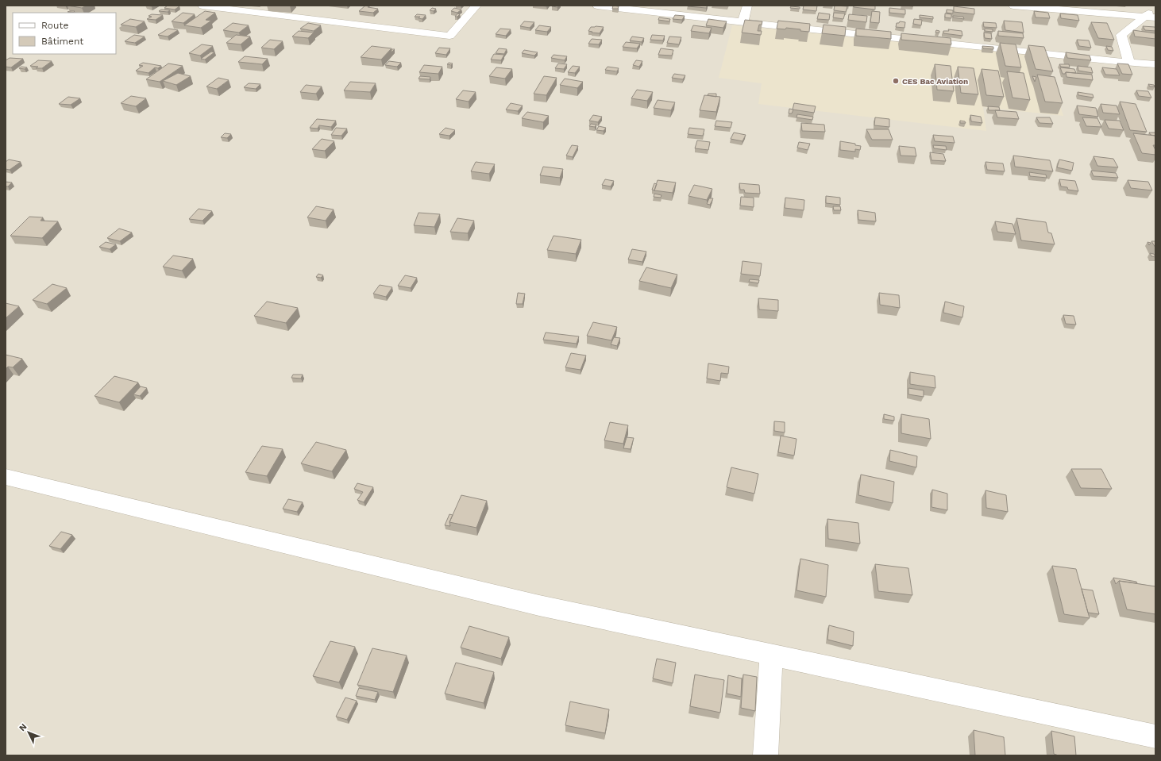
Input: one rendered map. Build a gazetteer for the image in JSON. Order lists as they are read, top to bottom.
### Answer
{
  "places": ["CES Bac Aviation"],
  "legend": ["Route", "Bâtiment"],
  "north": "top left"
}
